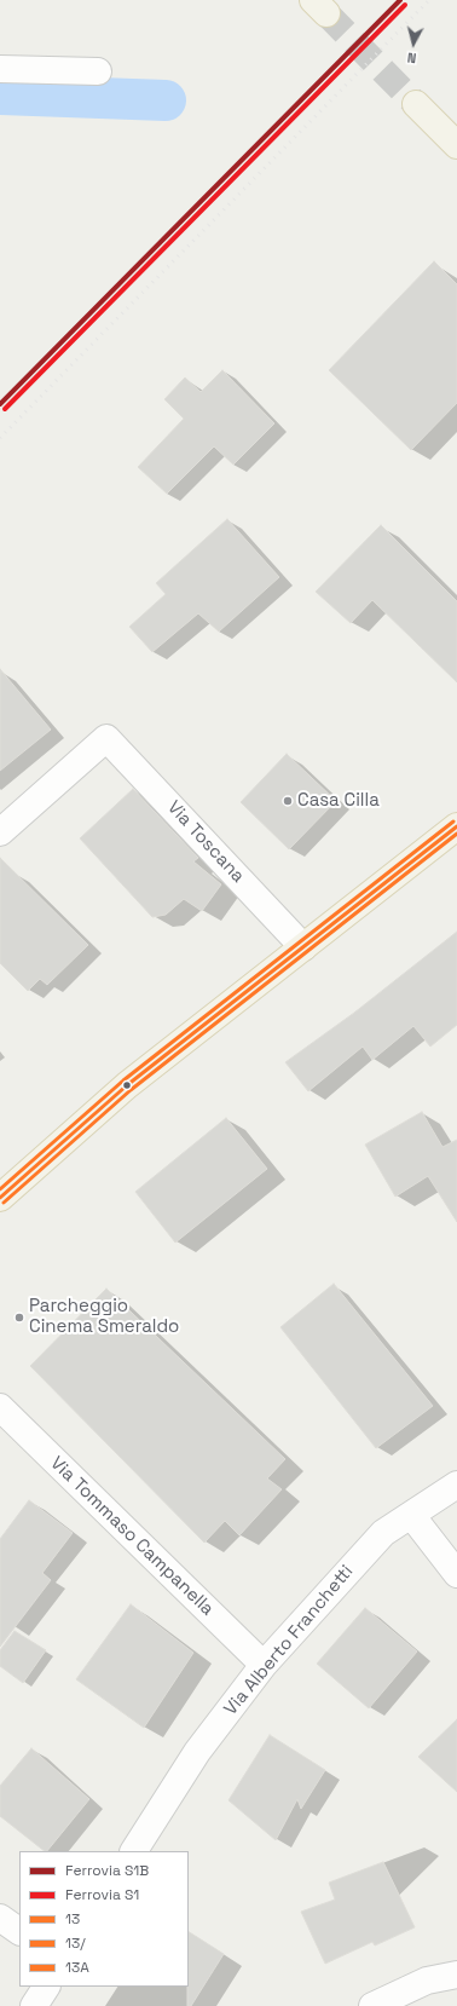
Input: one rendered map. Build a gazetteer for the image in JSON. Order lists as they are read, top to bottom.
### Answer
{
  "streets": {
    "street": ["Via Toscana", "Via Tommaso Campanella", "Via Alberto Franchetti"]
  },
  "crossings": [
    ["Via Tommaso Campanella", "Via Alberto Franchetti"]
  ],
  "places": ["Casa Cilla", "Parcheggio Cinema Smeraldo"],
  "lines": [
    "rail line S1B",
    "rail line S1",
    "transit line 13A",
    "transit line 13",
    "transit line 13/"
  ],
  "legend": [
    "Ferrovia S1B",
    "Ferrovia S1",
    "13",
    "13/",
    "13A"
  ],
  "north": "bottom"
}
